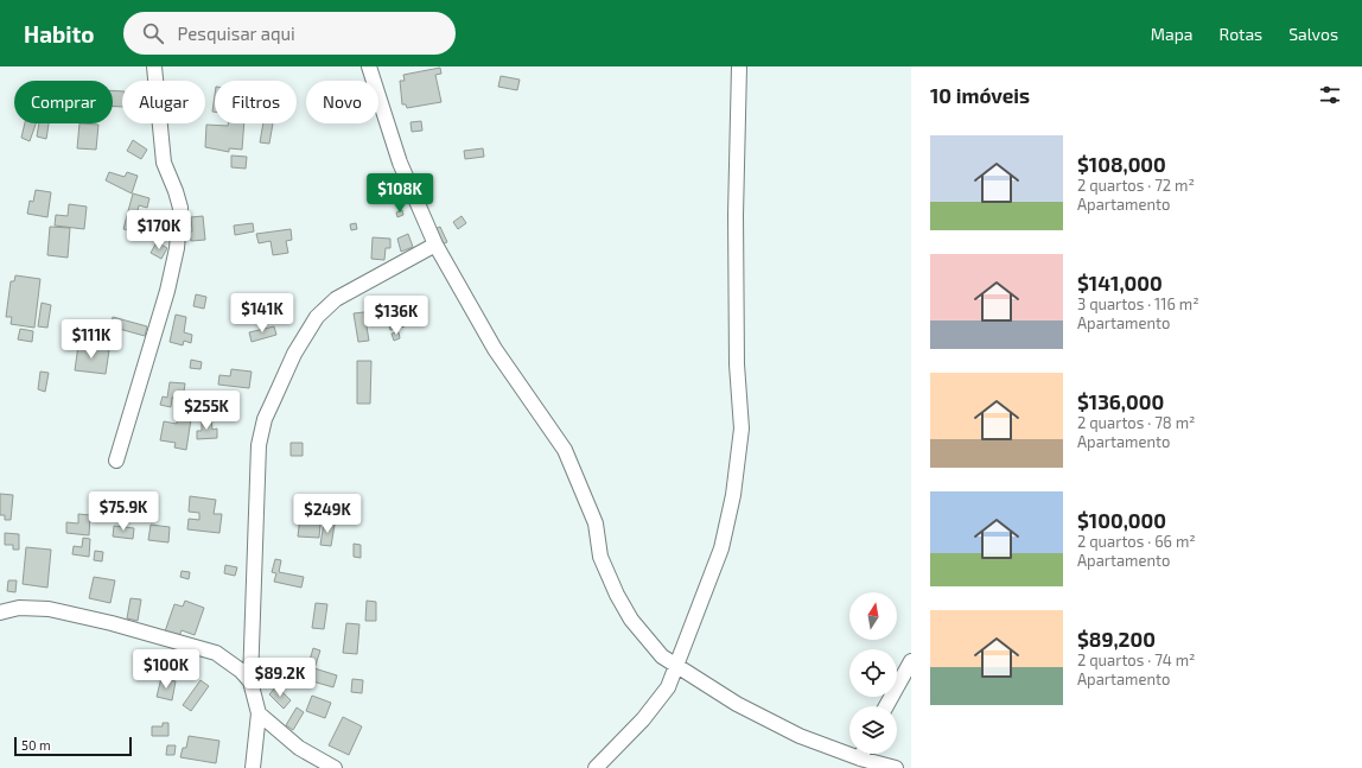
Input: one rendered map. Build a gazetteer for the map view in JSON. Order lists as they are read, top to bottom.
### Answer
{
  "scale_bar": "50 m",
  "north": "top",
  "page": {
    "header": "Habito",
    "search": "Pesquisar aqui",
    "nav": ["Mapa", "Rotas", "Salvos"],
    "heading": "10 imóveis",
    "chip": [
      "Comprar",
      "Alugar",
      "Filtros",
      "Novo"
    ],
    "list": [
      {
        "name": "$108,000",
        "note": "2 quartos · 72 m² · Apartamento"
      },
      {
        "name": "$141,000",
        "note": "3 quartos · 116 m² · Apartamento"
      },
      {
        "name": "$136,000",
        "note": "2 quartos · 78 m² · Apartamento"
      },
      {
        "name": "$100,000",
        "note": "2 quartos · 66 m² · Apartamento"
      },
      {
        "name": "$89,200",
        "note": "2 quartos · 74 m² · Apartamento"
      }
    ],
    "price": [
      "$108K",
      "$170K",
      "$141K",
      "$136K",
      "$111K",
      "$255K",
      "$75.9K",
      "$249K",
      "$100K",
      "$89.2K"
    ],
    "scale": "50 m"
  }
}
